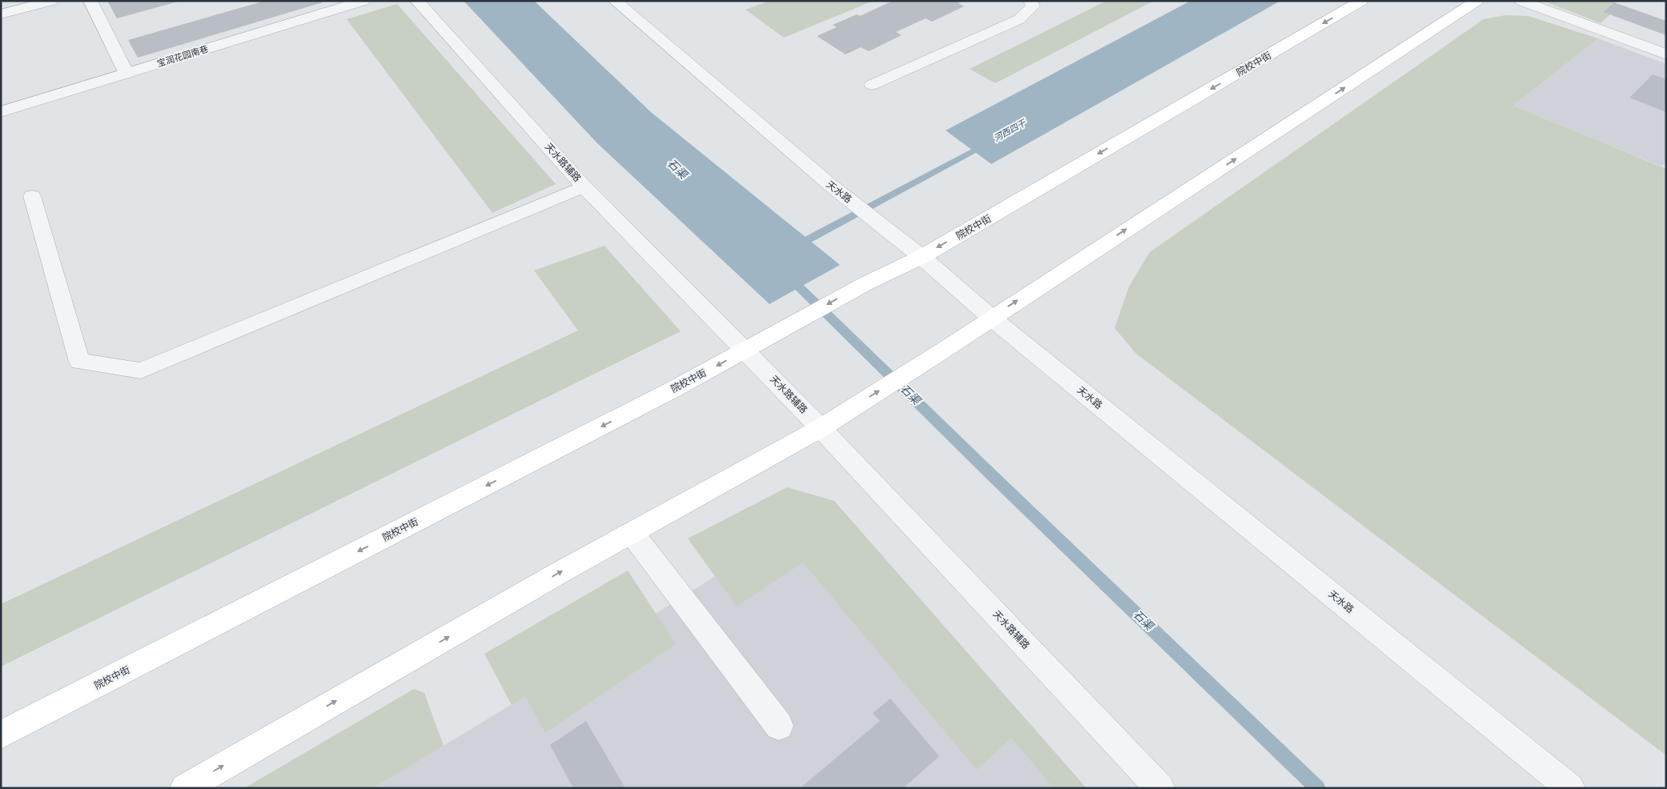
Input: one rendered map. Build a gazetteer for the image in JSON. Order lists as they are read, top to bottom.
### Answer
{
  "streets": {
    "main road": ["院校中街"],
    "street": ["宝润花园南巷", "天水路辅路", "天水路"]
  },
  "crossings": [
    ["院校中街", "天水路辅路"],
    ["院校中街", "天水路"]
  ],
  "water": ["河西四干", "石渠"]
}
